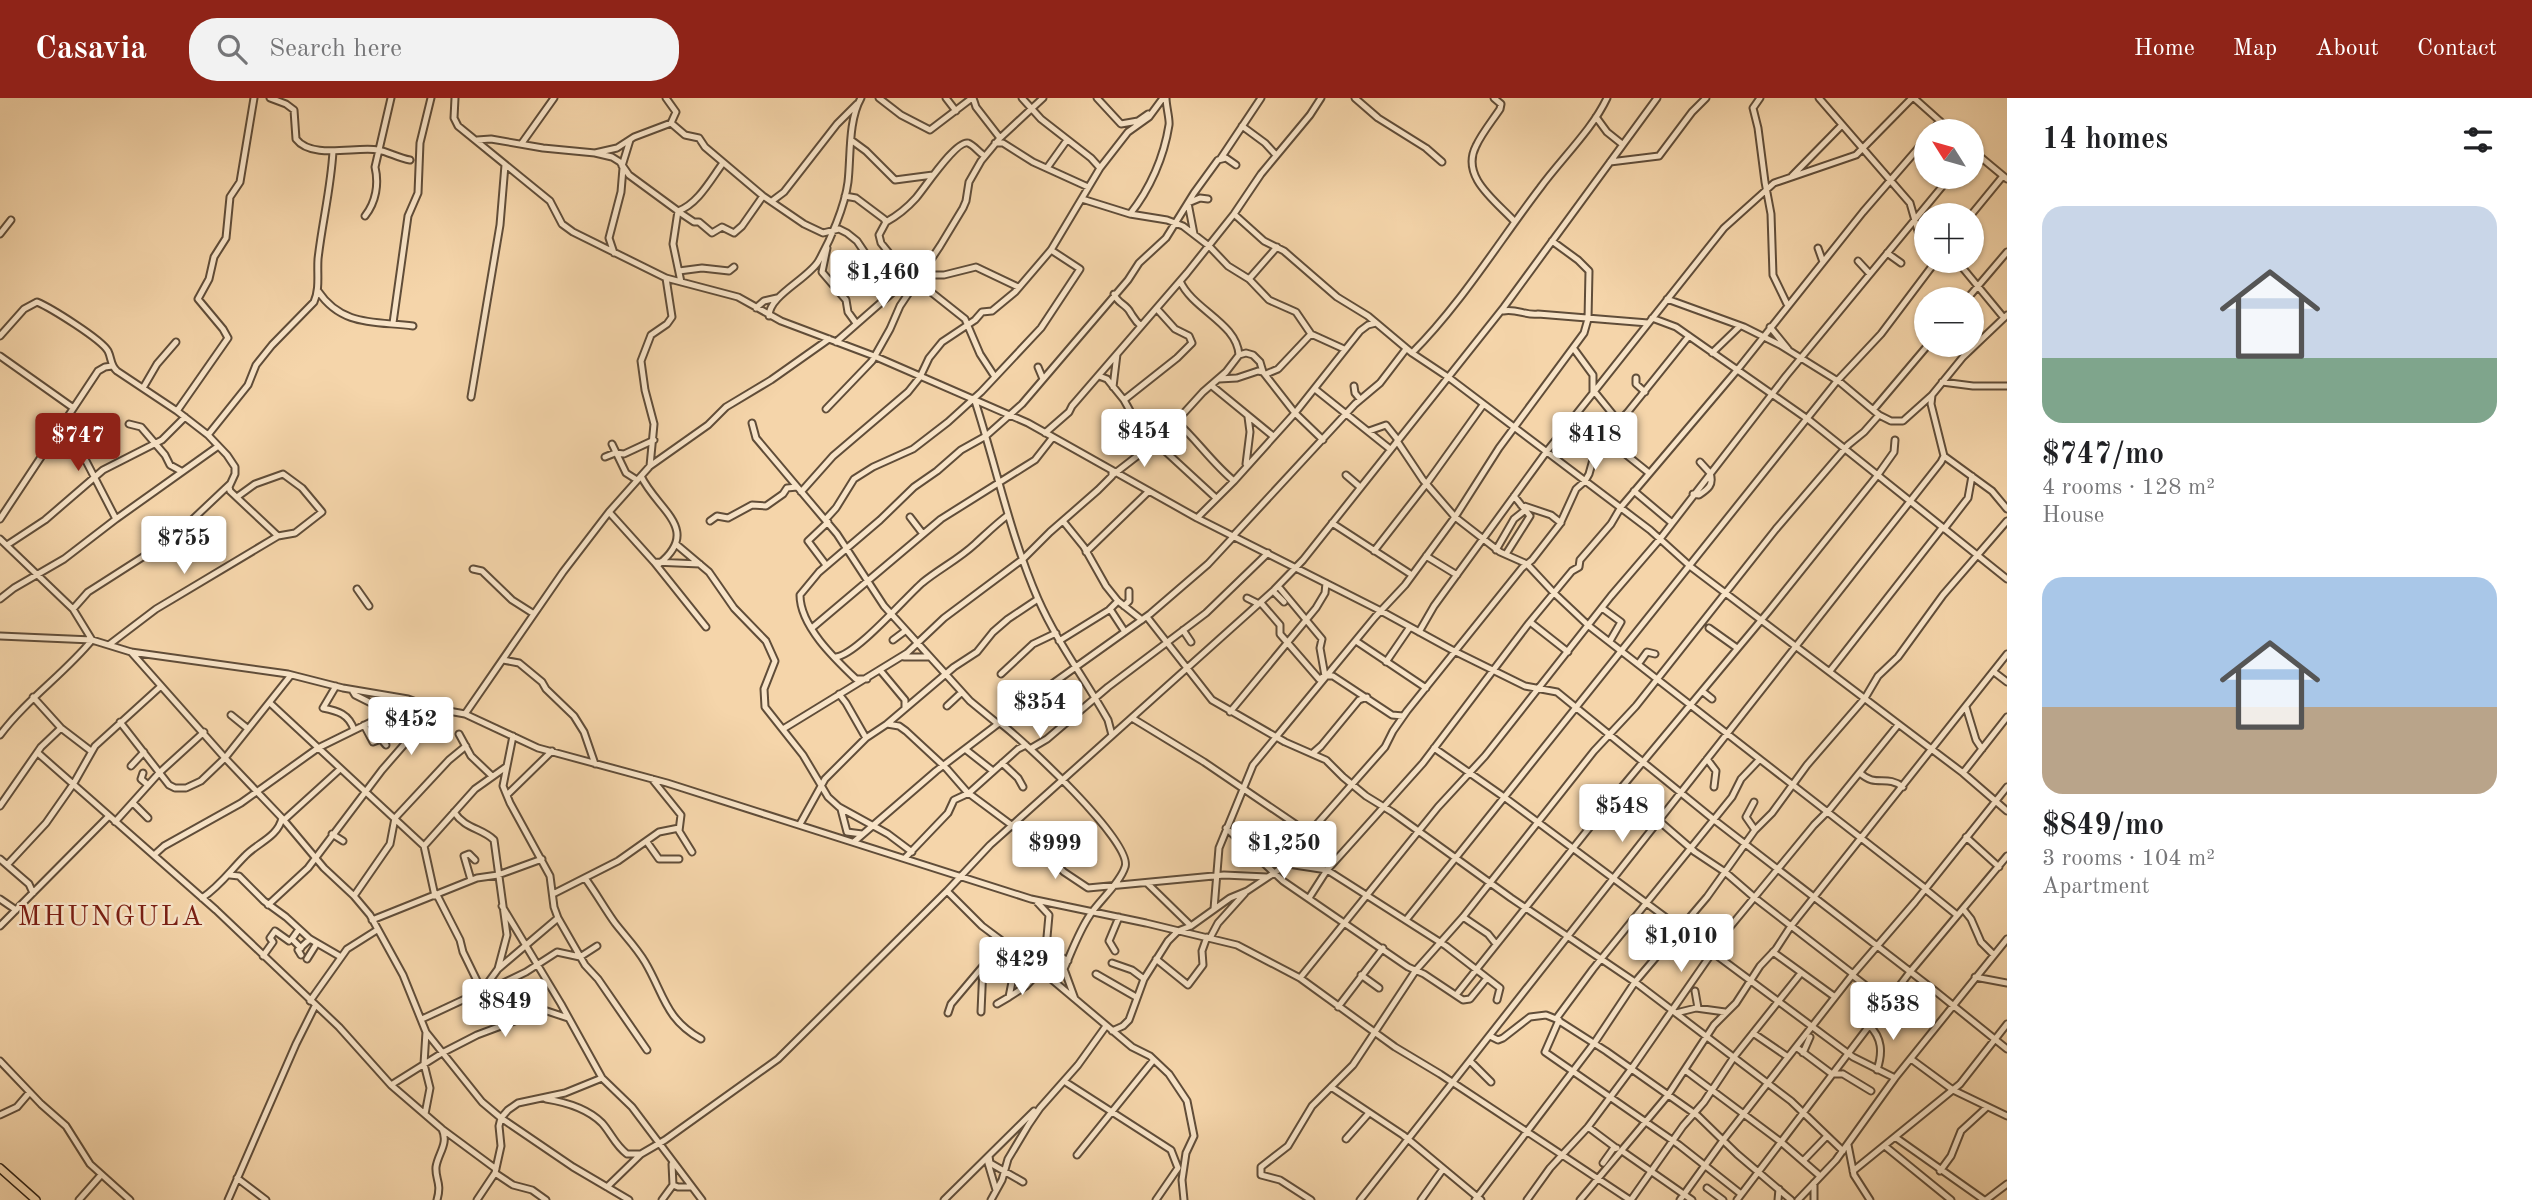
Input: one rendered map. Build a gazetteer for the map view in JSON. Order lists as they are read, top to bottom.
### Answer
{
  "districts": ["MHUNGULA"],
  "north": "top left",
  "page": {
    "header": "Casavia",
    "search": "Search here",
    "nav": [
      "Home",
      "Map",
      "About",
      "Contact"
    ],
    "heading": "14 homes",
    "map_buttons": ["+", "−"],
    "list": [
      {
        "name": "$747/mo",
        "note": "4 rooms · 128 m² · House"
      },
      {
        "name": "$849/mo",
        "note": "3 rooms · 104 m² · Apartment"
      }
    ],
    "price": [
      "$1,460",
      "$454",
      "$418",
      "$747",
      "$755",
      "$354",
      "$452",
      "$548",
      "$999",
      "$1,250",
      "$1,010",
      "$429",
      "$849",
      "$538"
    ]
  }
}
